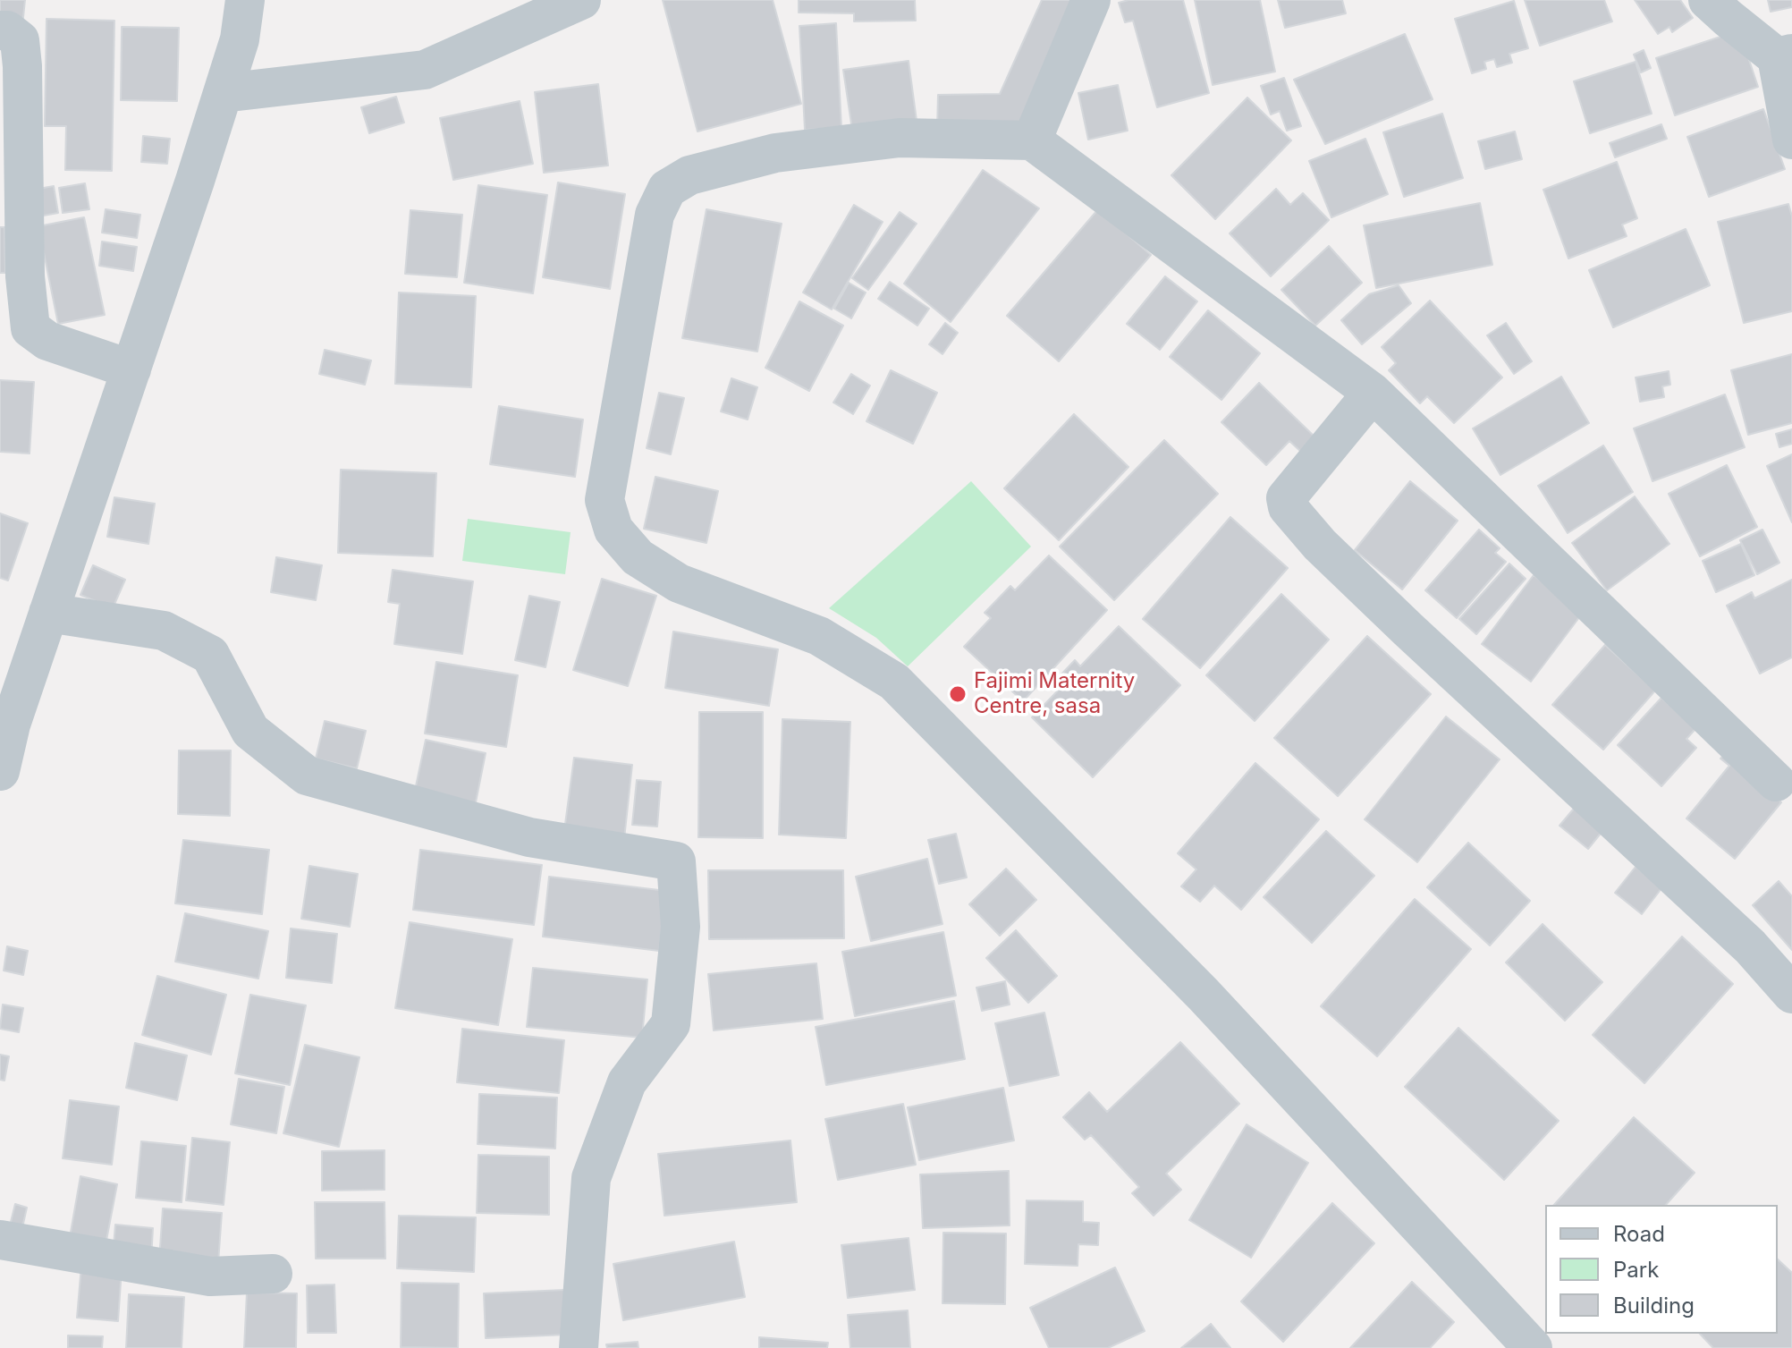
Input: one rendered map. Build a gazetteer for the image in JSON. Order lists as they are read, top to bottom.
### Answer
{
  "places": ["Fajimi Maternity Centre, sasa"],
  "legend": ["Road", "Park", "Building"]
}
